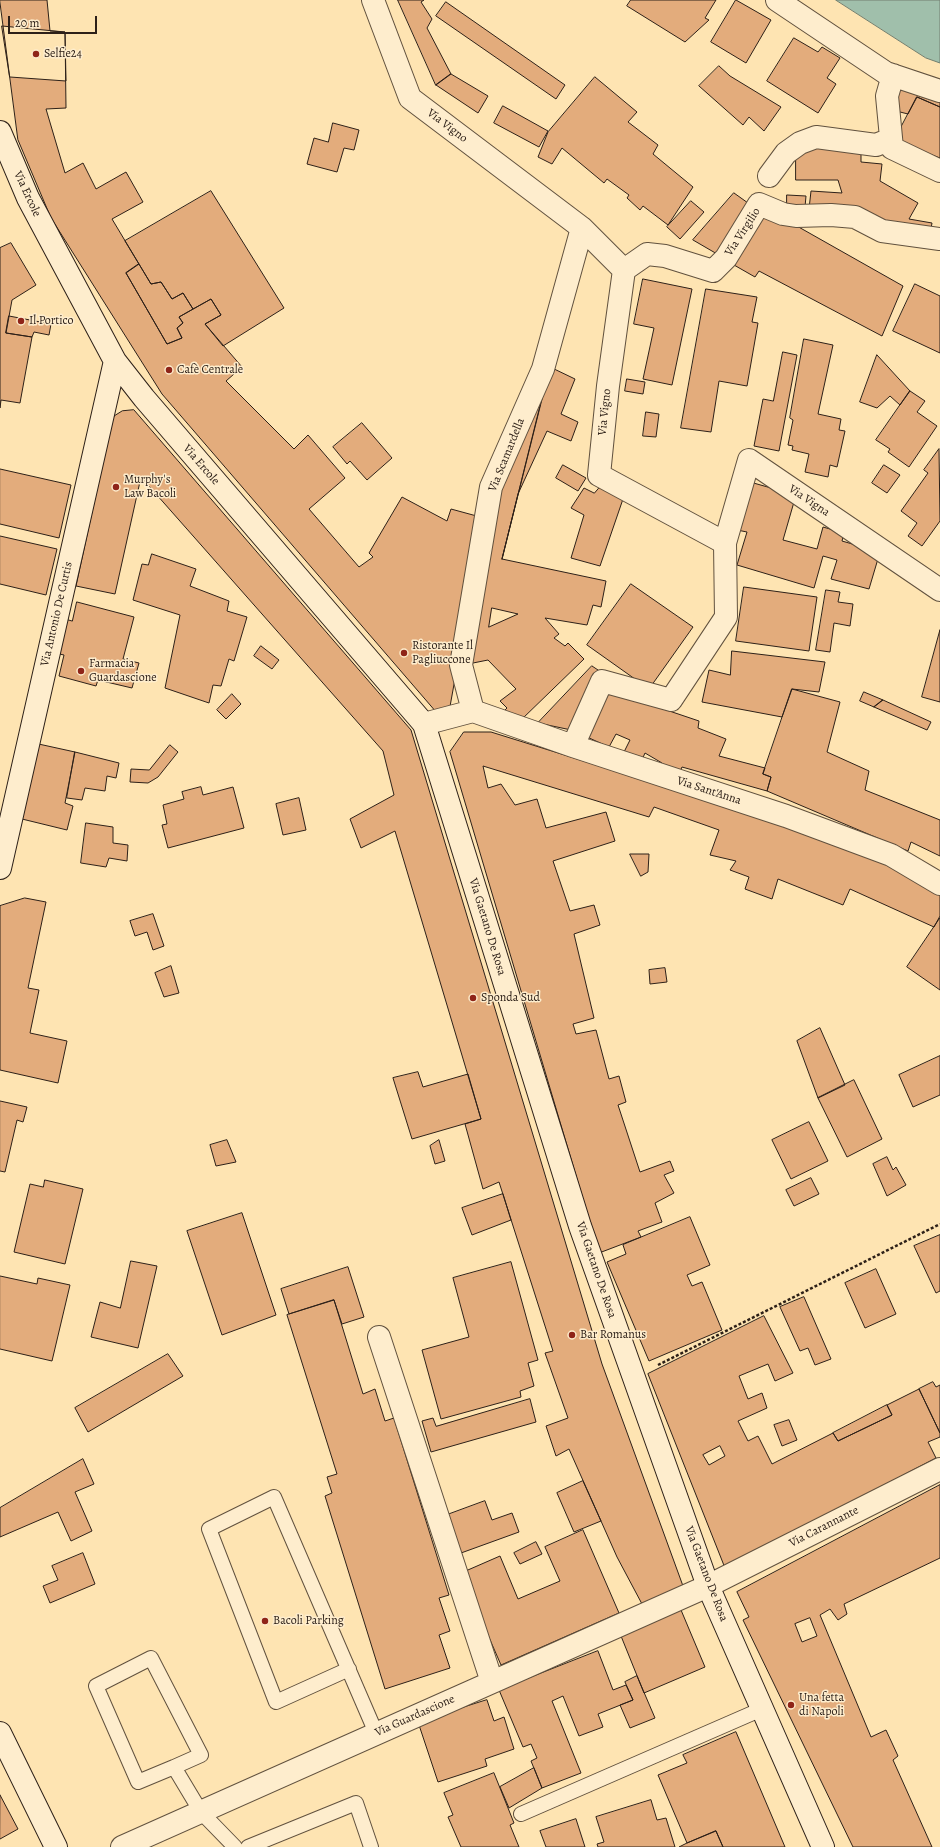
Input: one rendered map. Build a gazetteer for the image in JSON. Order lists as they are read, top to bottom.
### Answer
{
  "streets": {
    "street": [
      "Via Vigno",
      "Via Ercole",
      "Via Virgilio",
      "Via Scamardella",
      "Via Vigna",
      "Via Antonio De Curtis",
      "Via Sant'Anna",
      "Via Gaetano De Rosa",
      "Via Carannante",
      "Via Guardascione"
    ]
  },
  "crossings": [
    ["Via Vigno", "Via Virgilio"],
    ["Via Vigno", "Via Scamardella"],
    ["Via Vigno", "Via Vigna"],
    ["Via Ercole", "Via Antonio De Curtis"],
    ["Via Ercole", "Via Gaetano De Rosa"],
    ["Via Scamardella", "Via Sant'Anna"],
    ["Via Gaetano De Rosa", "Via Carannante"],
    ["Via Gaetano De Rosa", "Via Guardascione"],
    ["Via Carannante", "Via Guardascione"]
  ],
  "places": [
    "Selfie24",
    "Il Portico",
    "Cafè Centrale",
    "Murphy's Law Bacoli",
    "Ristorante Il Pagliuccone",
    "Farmacia Guardascione",
    "Sponda Sud",
    "Bar Romanus",
    "Bacoli Parking",
    "Una fetta di Napoli"
  ],
  "scale_bar": "20 m"
}
